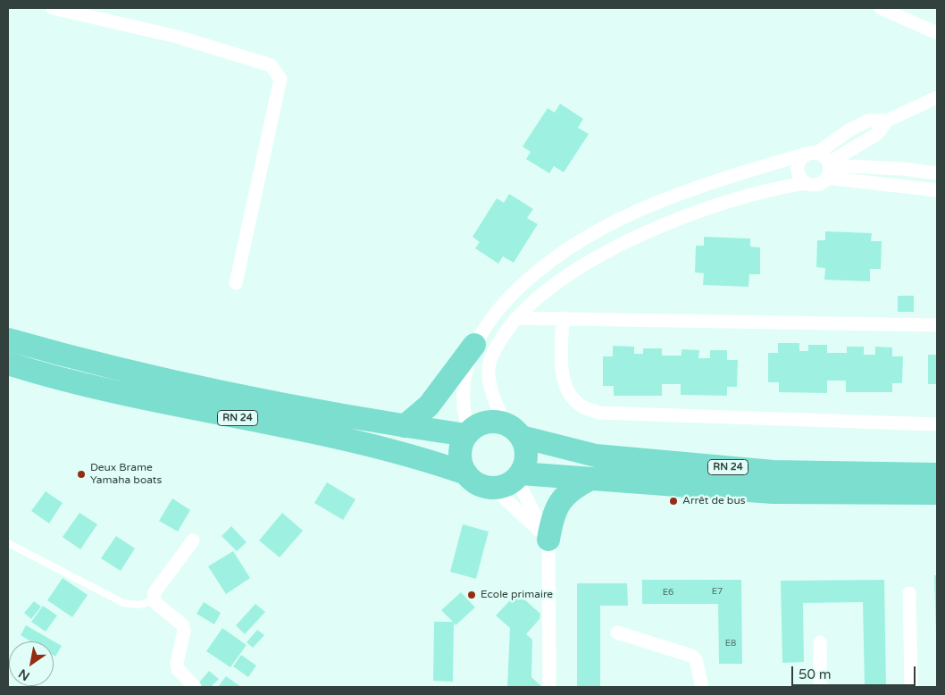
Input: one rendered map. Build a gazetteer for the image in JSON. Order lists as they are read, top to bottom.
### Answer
{
  "streets": {
    "highway": ["RN 24"]
  },
  "places": ["Deux Brame Yamaha boats", "Arrêt de bus", "Ecole primaire"],
  "house_numbers": ["E7", "E6", "E8"],
  "scale_bar": "50 m",
  "north": "bottom left"
}
